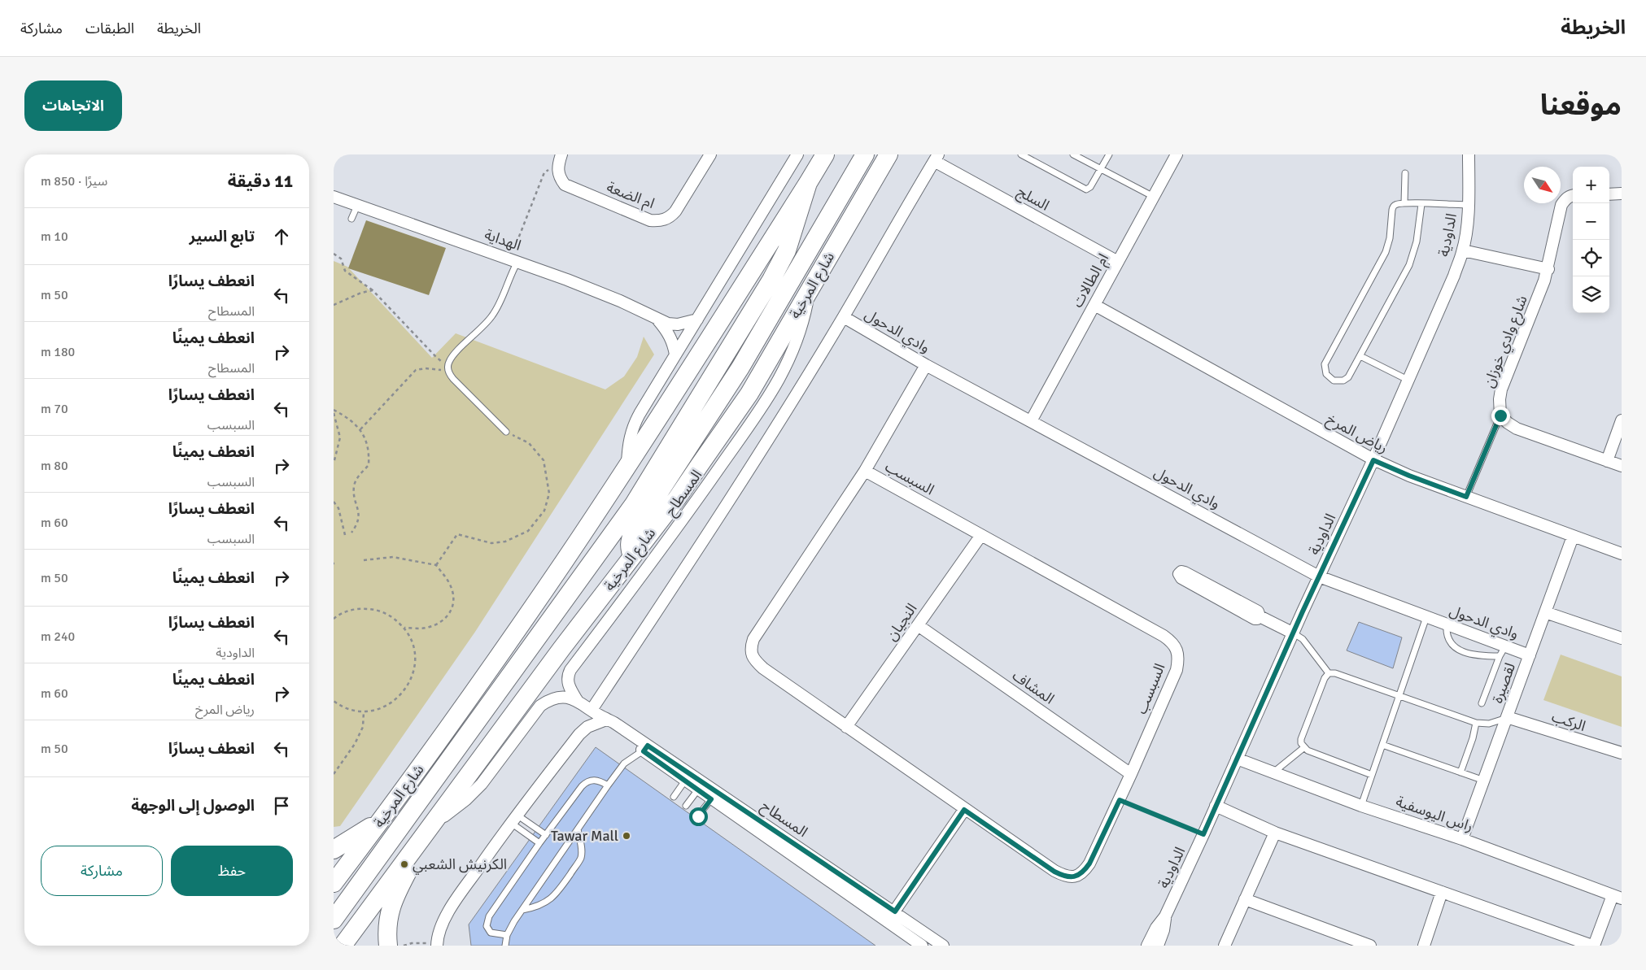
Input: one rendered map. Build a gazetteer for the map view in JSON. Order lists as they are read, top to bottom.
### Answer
{
  "streets": {
    "highway": ["شارع المرخية"],
    "street": [
      "ام الضعة",
      "السلج",
      "الداودية",
      "الهداية",
      "ام الطالات",
      "وادي الدحول",
      "شارع وادي خوزان",
      "رياض المرخ",
      "السبسب",
      "المسطاح",
      "النجيان",
      "لقصيرة",
      "المشاف",
      "الركب",
      "راس اليوسفية"
    ]
  },
  "crossings": [
    ["السلج", "ام الطالات"],
    ["الداودية", "وادي الدحول"],
    ["الداودية", "رياض المرخ"],
    ["الداودية", "راس اليوسفية"],
    ["ام الطالات", "وادي الدحول"],
    ["ام الطالات", "رياض المرخ"],
    ["شارع المرخية", "المسطاح"],
    ["وادي الدحول", "السبسب"],
    ["وادي الدحول", "لقصيرة"],
    ["رياض المرخ", "لقصيرة"],
    ["السبسب", "النجيان"],
    ["السبسب", "المشاف"],
    ["النجيان", "المشاف"],
    ["لقصيرة", "الركب"],
    ["لقصيرة", "راس اليوسفية"]
  ],
  "places": ["Tawar Mall", "الكرنيش الشعبي"],
  "north": "bottom right",
  "page": {
    "header": "الخريطة",
    "nav": ["الخريطة", "الطبقات", "مشاركة"],
    "title": "موقعنا",
    "buttons": [
      "الاتجاهات",
      ["حفظ", "مشاركة"]
    ],
    "heading": ["11 دقيقة", "سيرًا · 850 m"],
    "map_buttons": ["+", "−"],
    "list": [
      ["تابع السير", "10 m"],
      ["انعطف يسارًا", "المسطاح", "50 m"],
      ["انعطف يمينًا", "المسطاح", "180 m"],
      ["انعطف يسارًا", "السبسب", "70 m"],
      ["انعطف يمينًا", "السبسب", "80 m"],
      ["انعطف يسارًا", "السبسب", "60 m"],
      ["انعطف يمينًا", "50 m"],
      ["انعطف يسارًا", "الداودية", "240 m"],
      ["انعطف يمينًا", "رياض المرخ", "60 m"],
      ["انعطف يسارًا", "50 m"],
      "الوصول إلى الوجهة"
    ]
  }
}
